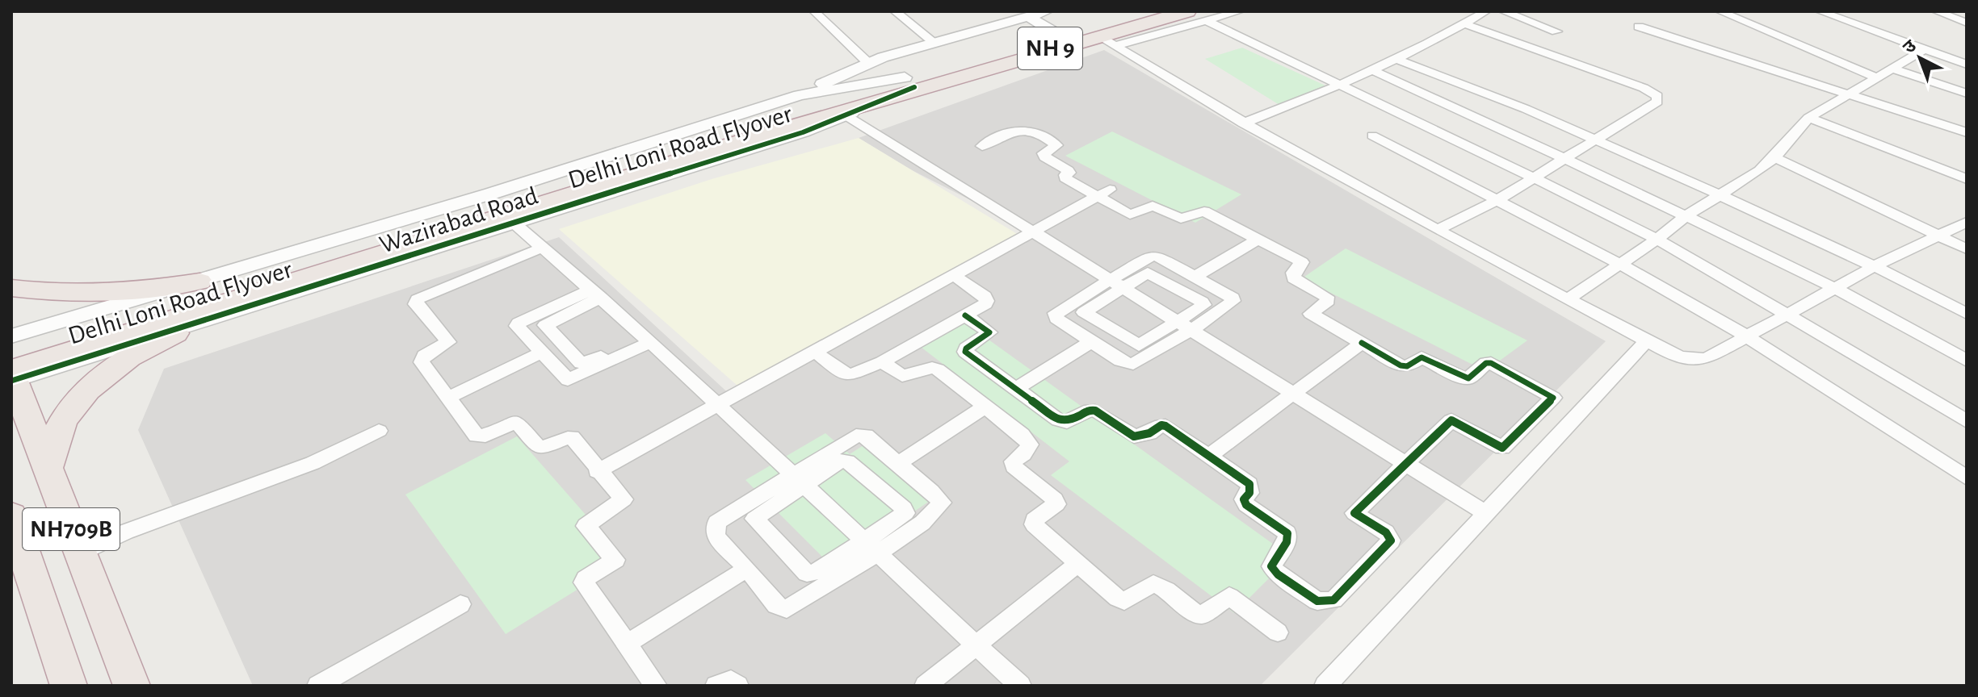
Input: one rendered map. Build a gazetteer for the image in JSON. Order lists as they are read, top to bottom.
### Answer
{
  "streets": {
    "highway": [
      "NH 9",
      "Delhi Loni Road Flyover",
      "Wazirabad Road",
      "NH709B"
    ]
  },
  "crossings": [
    ["Delhi Loni Road Flyover", "Wazirabad Road"],
    ["Delhi Loni Road Flyover", "NH709B"],
    ["Wazirabad Road", "NH709B"]
  ],
  "north": "top left"
}
